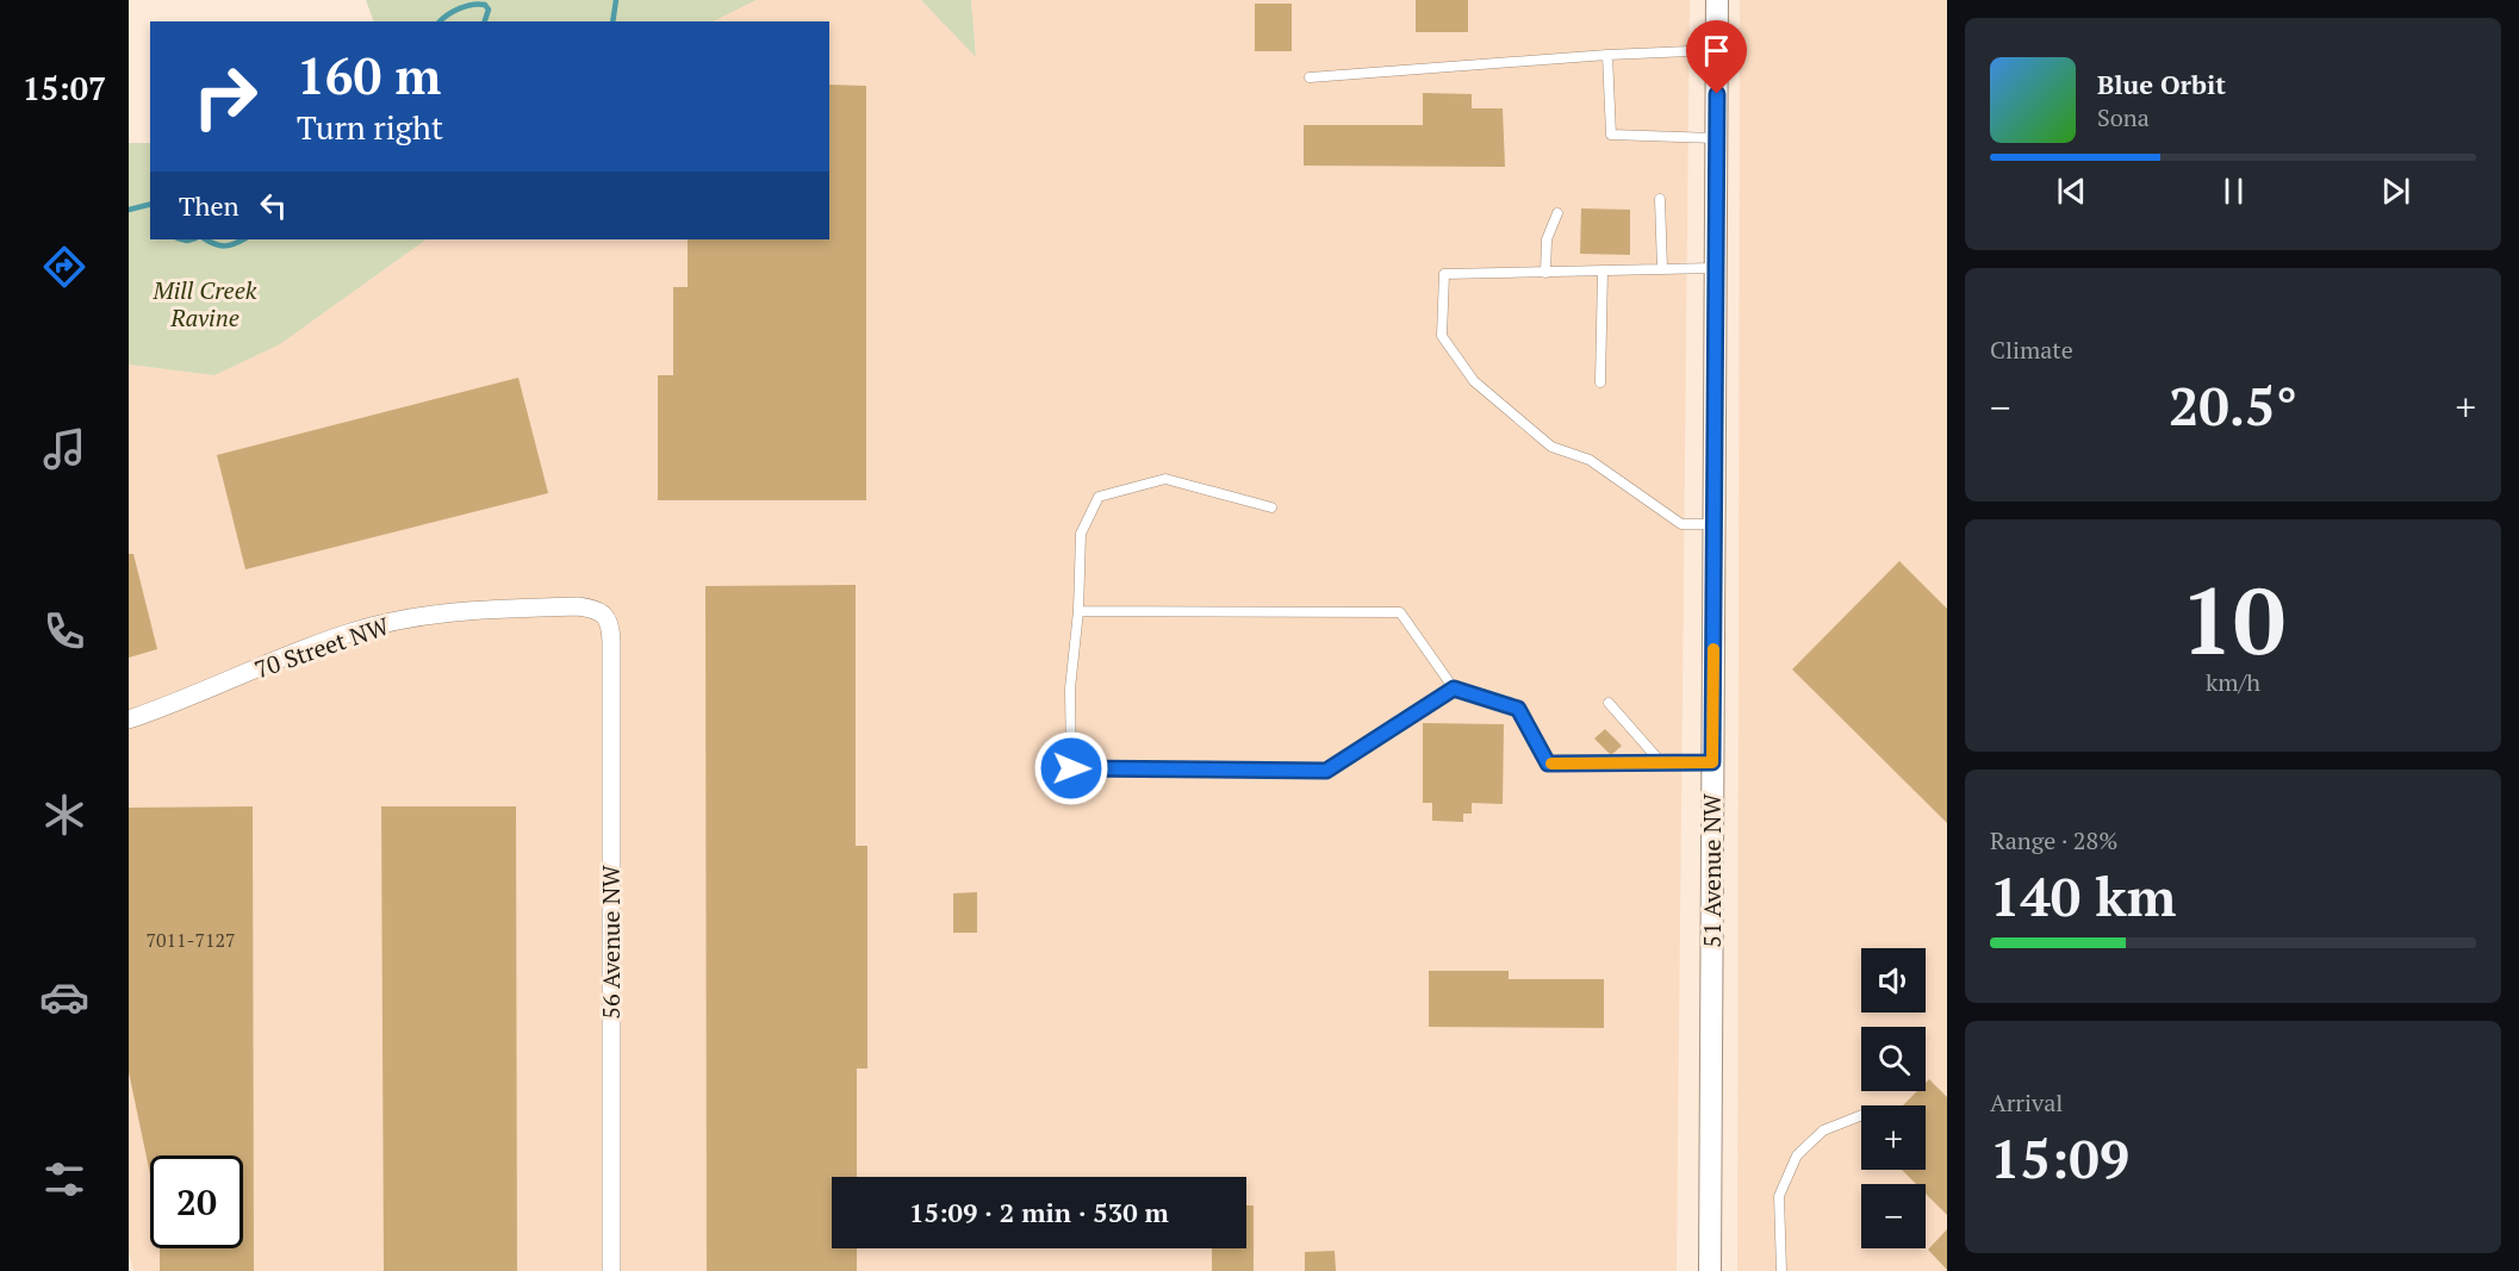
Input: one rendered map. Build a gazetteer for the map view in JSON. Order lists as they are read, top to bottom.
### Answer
{
  "streets": {
    "street": ["70 Street NW", "51 Avenue NW", "56 Avenue NW"]
  },
  "crossings": [
    ["70 Street NW", "56 Avenue NW"]
  ],
  "parks": ["Mill Creek Ravine"],
  "house_numbers": ["7011-7127"],
  "page": {
    "tabs": "15:07",
    "turn": ["160 m", "Turn right"],
    "song": ["Blue Orbit", "Sona"],
    "then": "Then",
    "tile": [
      "Climate",
      ["10", "km/h"],
      ["Range · 28%", "140 km"],
      ["Arrival", "15:09"]
    ],
    "heat": ["−", "20.5°", "+"],
    "map_buttons": ["+", "−"],
    "limit": "20",
    "trip": "15:09 · 2 min · 530 m"
  }
}
